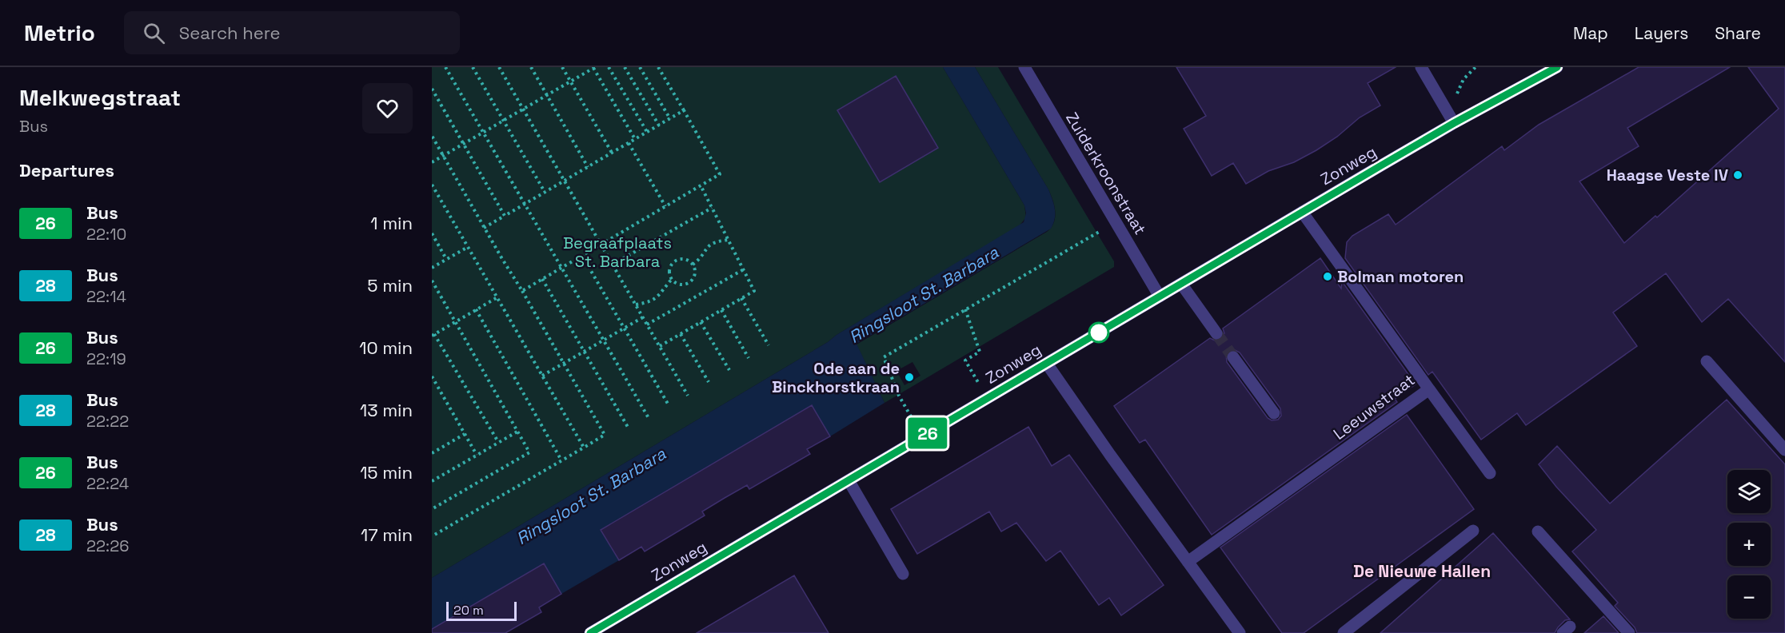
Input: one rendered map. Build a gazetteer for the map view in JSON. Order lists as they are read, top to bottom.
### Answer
{
  "streets": {
    "street": ["Zonweg", "Zuiderkroonstraat", "Leeuwstraat"]
  },
  "crossings": [
    ["Zonweg", "Zuiderkroonstraat"],
    ["Zonweg", "Leeuwstraat"]
  ],
  "districts": ["De Nieuwe Hallen"],
  "water": ["Ringsloot St. Barbara"],
  "parks": ["Begraafplaats St. Barbara"],
  "places": ["Haagse Veste IV", "Bolman motoren", "Ode aan de Binckhorstkraan"],
  "lines": ["bus line 26"],
  "scale_bar": "20 m",
  "page": {
    "header": "Metrio",
    "search": "Search here",
    "nav": ["Map", "Layers", "Share"],
    "heading": [
      ["Melkwegstraat", "Bus"],
      "Departures"
    ],
    "on_map": "26",
    "list": [
      {
        "mark": "26",
        "name": "Bus",
        "note": "22:10",
        "value": "1 min"
      },
      {
        "mark": "28",
        "name": "Bus",
        "note": "22:14",
        "value": "5 min"
      },
      {
        "mark": "26",
        "name": "Bus",
        "note": "22:19",
        "value": "10 min"
      },
      {
        "mark": "28",
        "name": "Bus",
        "note": "22:22",
        "value": "13 min"
      },
      {
        "mark": "26",
        "name": "Bus",
        "note": "22:24",
        "value": "15 min"
      },
      {
        "mark": "28",
        "name": "Bus",
        "note": "22:26",
        "value": "17 min"
      }
    ],
    "map_buttons": ["+", "−"],
    "scale": "20 m"
  }
}
